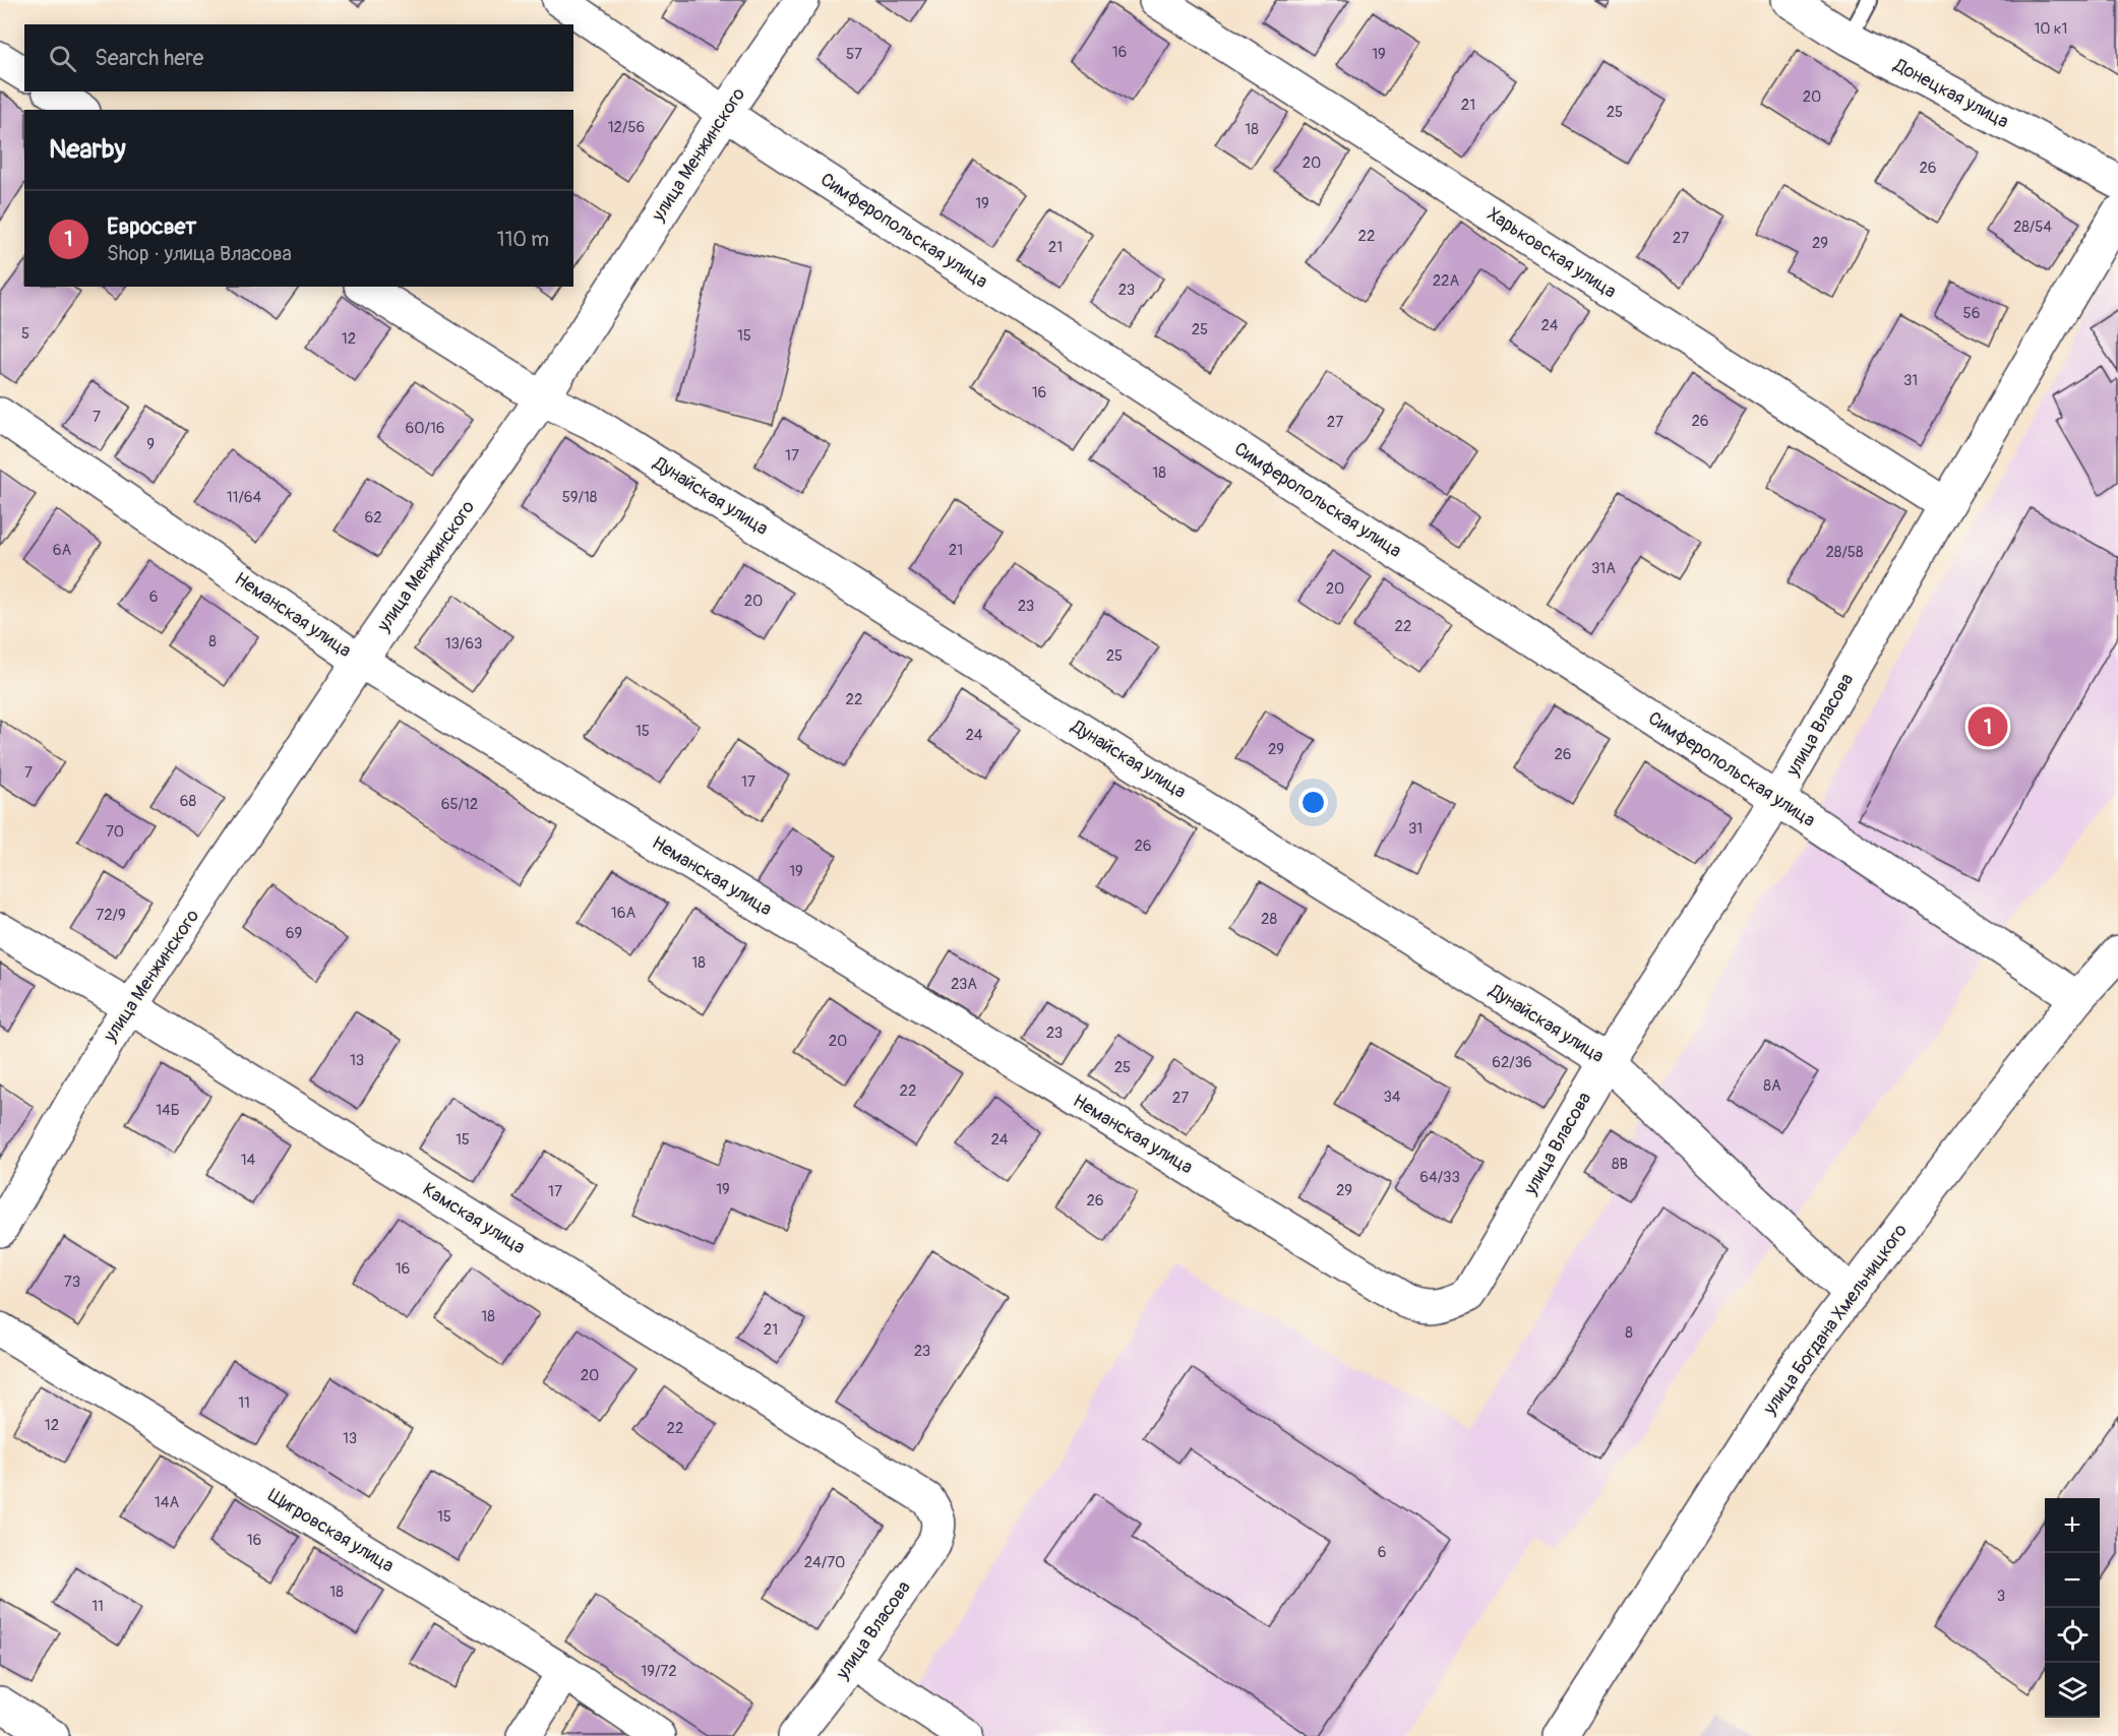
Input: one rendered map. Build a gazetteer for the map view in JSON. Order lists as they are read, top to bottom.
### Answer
{
  "streets": {
    "street": [
      "Донецкая улица",
      "улица Менжинского",
      "Симферопольская улица",
      "Харьковская улица",
      "Дунайская улица",
      "Неманская улица",
      "улица Власова",
      "Камская улица",
      "улица Богдана Хмельницкого",
      "Щигровская улица"
    ]
  },
  "crossings": [
    ["улица Менжинского", "Симферопольская улица"],
    ["улица Менжинского", "Дунайская улица"],
    ["улица Менжинского", "Неманская улица"],
    ["улица Менжинского", "Камская улица"],
    ["Симферопольская улица", "улица Власова"],
    ["Симферопольская улица", "улица Богдана Хмельницкого"],
    ["Харьковская улица", "улица Власова"],
    ["Дунайская улица", "улица Власова"],
    ["Дунайская улица", "улица Богдана Хмельницкого"],
    ["Неманская улица", "улица Власова"],
    ["улица Власова", "Камская улица"]
  ],
  "house_numbers": [
    "10 к1",
    "16",
    "57",
    "19",
    "20",
    "21",
    "25",
    "12/56",
    "18",
    "20",
    "26",
    "19",
    "28/54",
    "22",
    "27",
    "29",
    "21",
    "22А",
    "23",
    "56",
    "24",
    "25",
    "5",
    "15",
    "12",
    "31",
    "16",
    "7",
    "26",
    "27",
    "60/16",
    "9",
    "17",
    "18",
    "11/64",
    "59/18",
    "62",
    "6А",
    "21",
    "28/58",
    "31А",
    "20",
    "6",
    "20",
    "23",
    "22",
    "8",
    "13/63",
    "25",
    "22",
    "15",
    "24",
    "29",
    "26",
    "7",
    "17",
    "68",
    "65/12",
    "31",
    "70",
    "26",
    "19",
    "16А",
    "72/9",
    "28",
    "69",
    "18",
    "23А",
    "23",
    "20",
    "13",
    "62/36",
    "25",
    "8А",
    "22",
    "34",
    "27",
    "14Б",
    "15",
    "24",
    "14",
    "8В",
    "64/33",
    "19",
    "29",
    "17",
    "26",
    "16",
    "73",
    "18",
    "21",
    "8",
    "23",
    "20",
    "11",
    "12",
    "22",
    "13",
    "14А",
    "15",
    "16",
    "6",
    "24/70",
    "18",
    "3",
    "11",
    "19/72"
  ],
  "page": {
    "search": "Search here",
    "heading": "Nearby",
    "list": [
      {
        "mark": "1",
        "name": "Евросвет",
        "note": "Shop · улица Власова",
        "value": "110 m"
      }
    ],
    "pins": "1",
    "map_buttons": ["+", "−"]
  }
}
